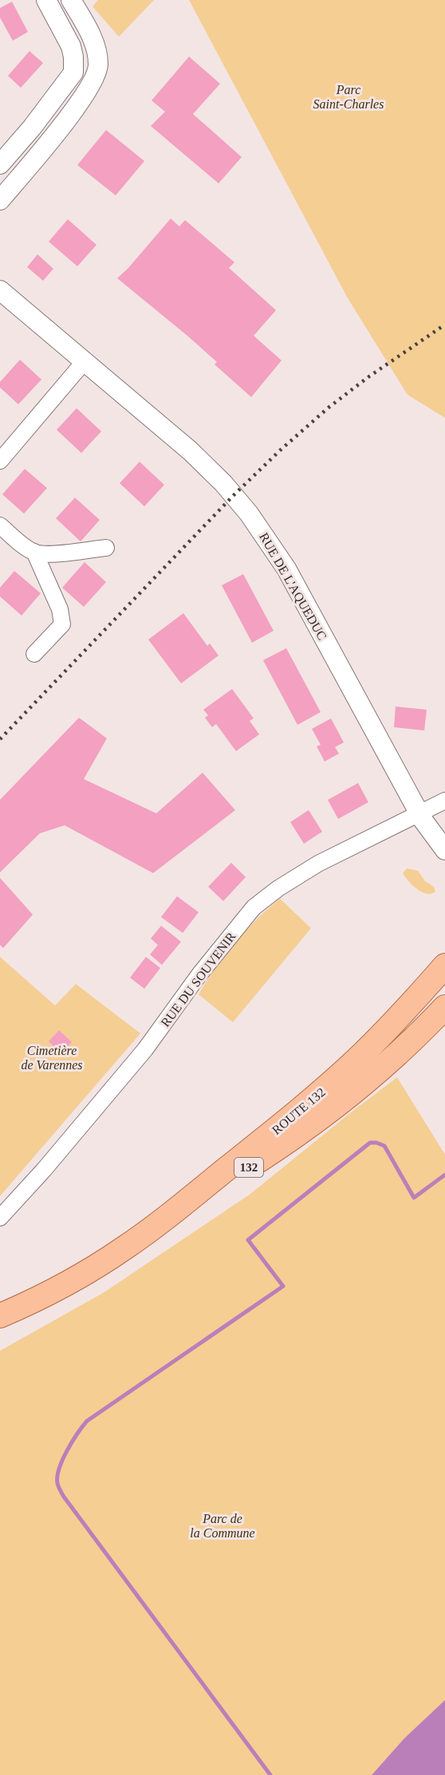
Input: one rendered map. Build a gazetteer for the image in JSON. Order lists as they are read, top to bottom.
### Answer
{
  "streets": {
    "main road": ["ROUTE 132", "132"],
    "street": ["RUE DE L'AQUEDUC", "RUE DU SOUVENIR"]
  },
  "crossings": [
    ["RUE DE L'AQUEDUC", "RUE DU SOUVENIR"]
  ],
  "parks": ["Parc Saint-Charles", "Cimetière de Varennes", "Parc de la Commune"]
}
